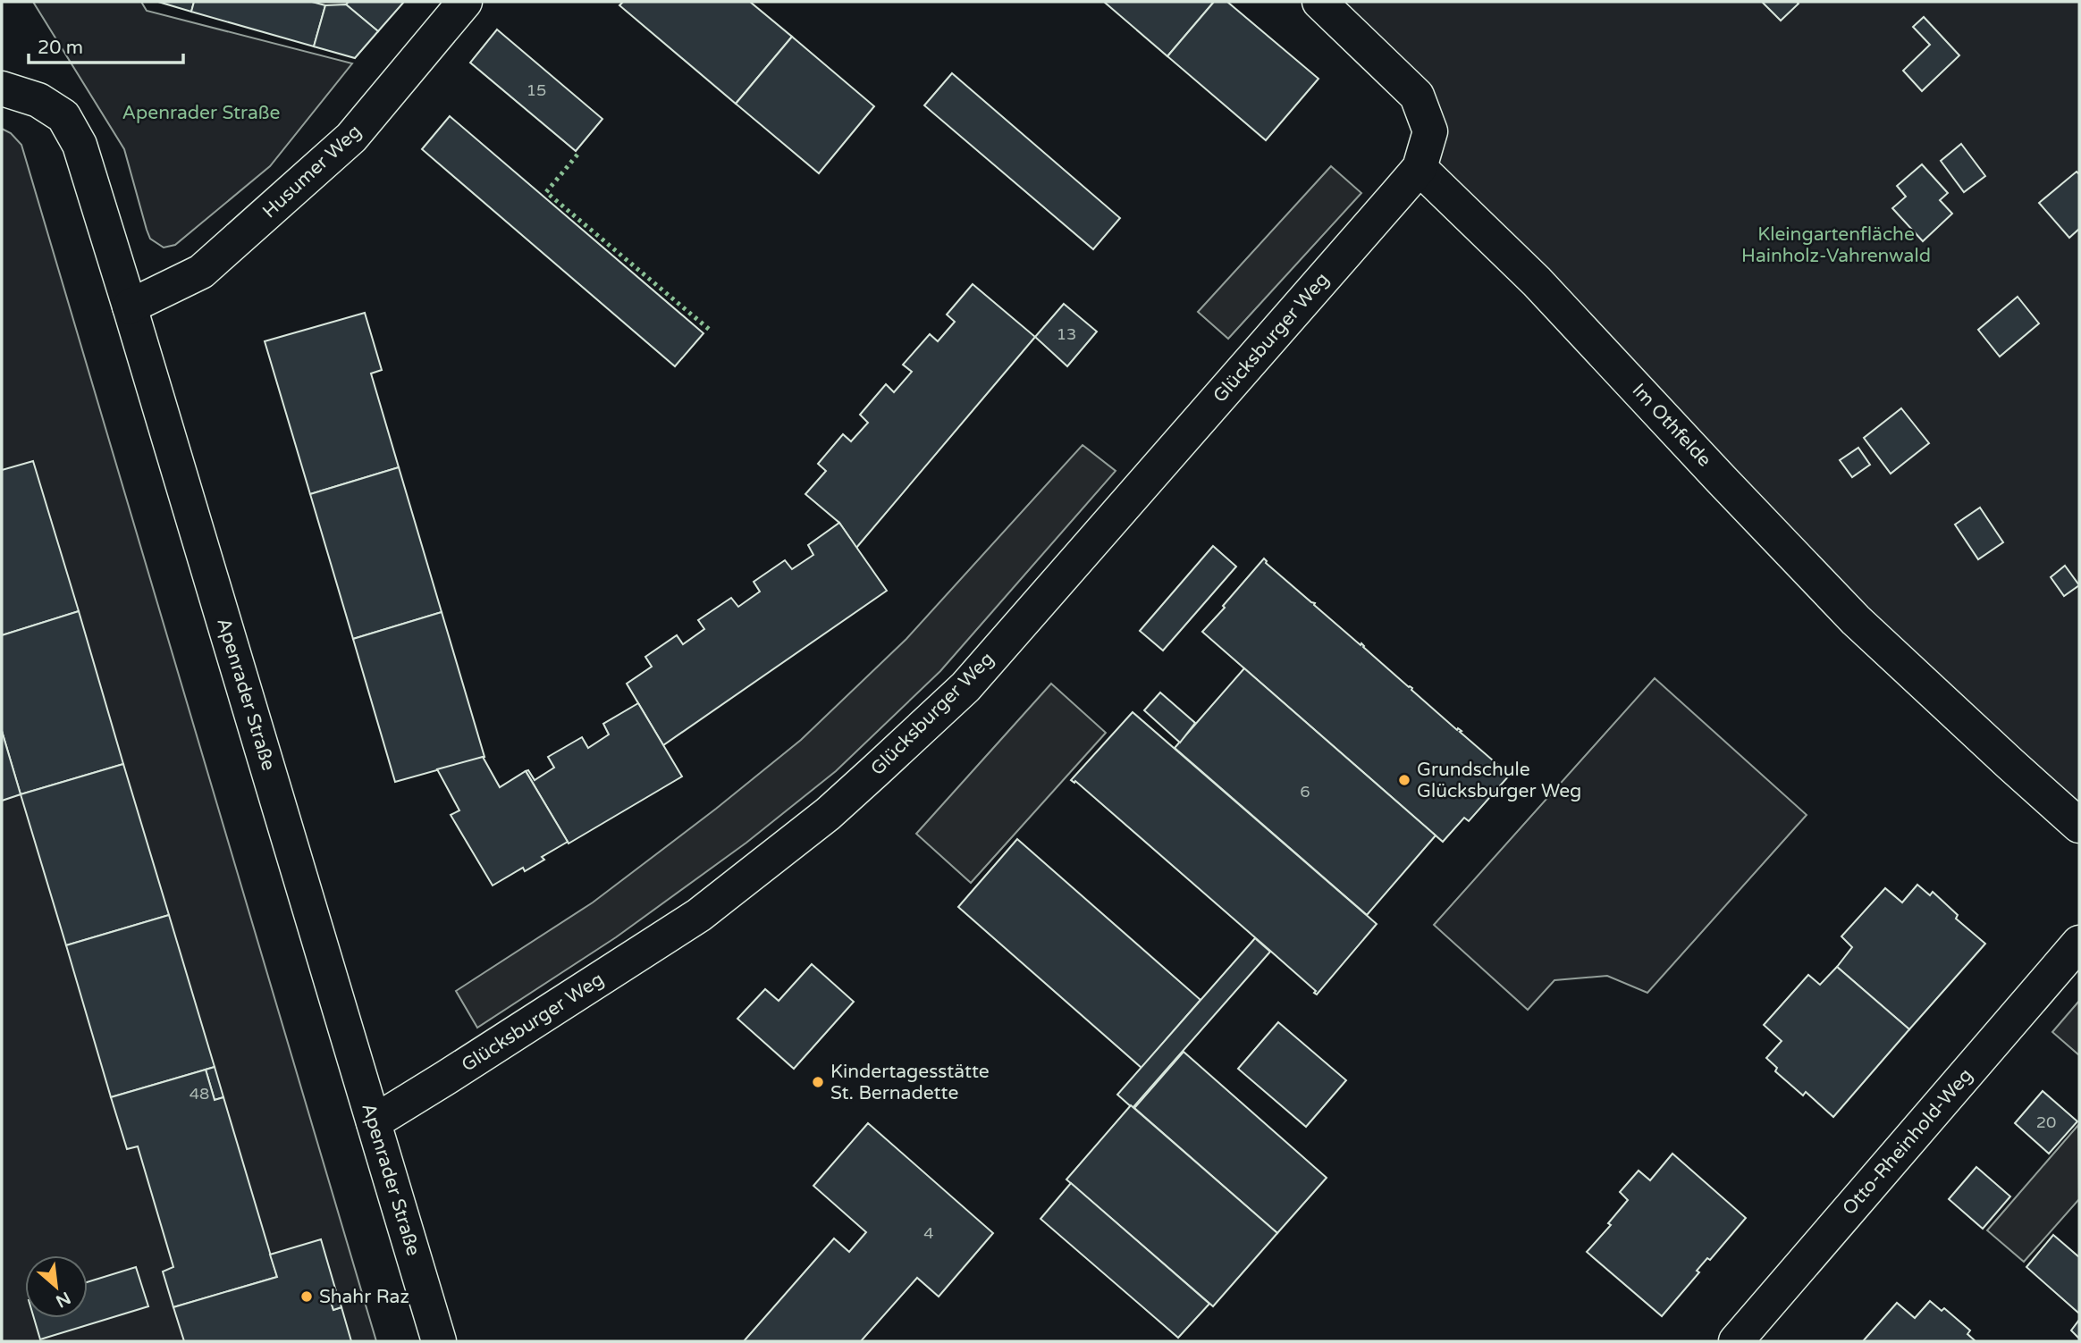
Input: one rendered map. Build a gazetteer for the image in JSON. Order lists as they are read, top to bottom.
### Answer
{
  "streets": {
    "street": [
      "Husumer Weg",
      "Glücksburger Weg",
      "Im Othfelde",
      "Apenrader Straße",
      "Otto-Rheinhold-Weg"
    ]
  },
  "crossings": [
    ["Husumer Weg", "Apenrader Straße"],
    ["Glücksburger Weg", "Im Othfelde"],
    ["Glücksburger Weg", "Apenrader Straße"]
  ],
  "parks": ["Apenrader Straße", "Kleingartenfläche Hainholz-Vahrenwald"],
  "places": ["Grundschule Glücksburger Weg", "Kindertagesstätte St. Bernadette", "Shahr Raz"],
  "house_numbers": [
    "15",
    "13",
    "6",
    "48",
    "20",
    "4"
  ],
  "scale_bar": "20 m",
  "north": "bottom right"
}
